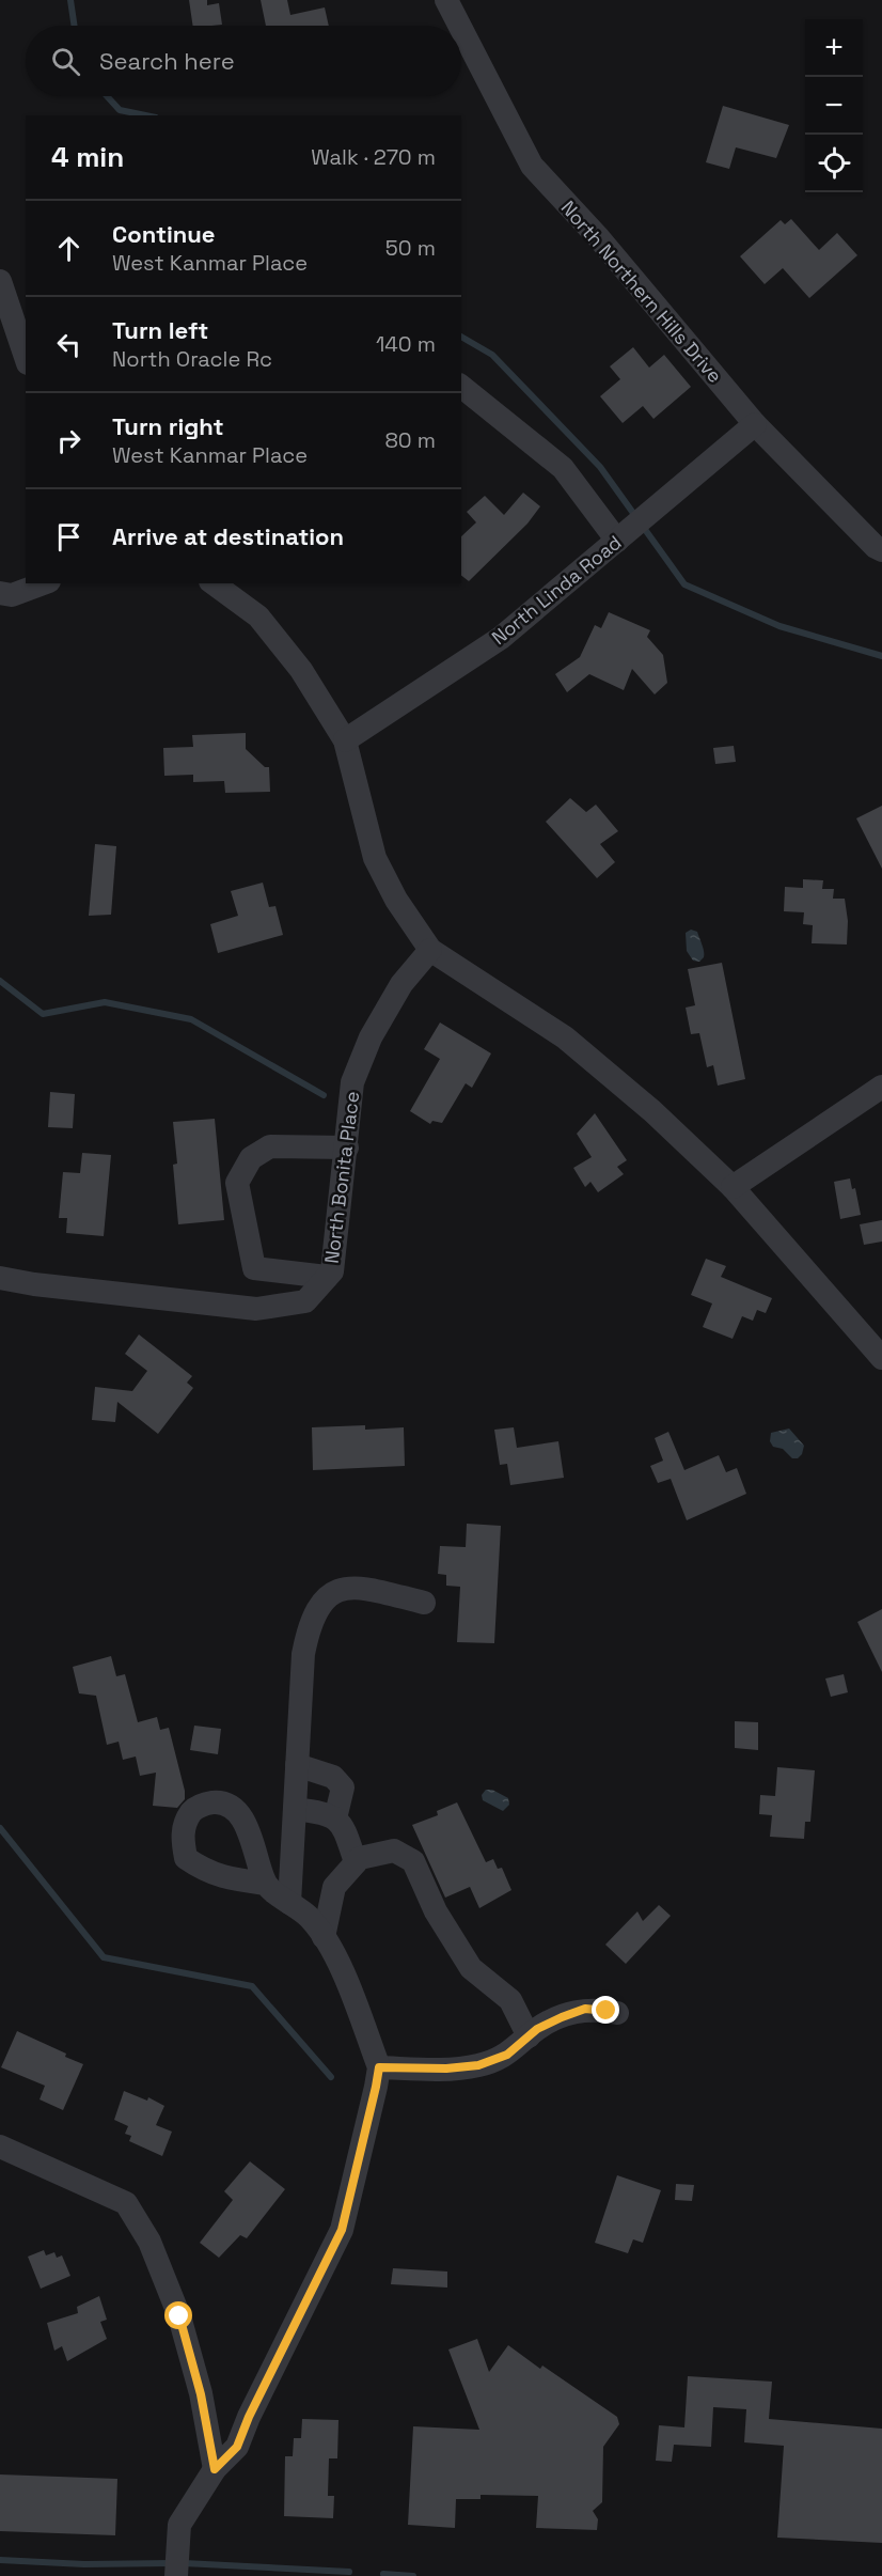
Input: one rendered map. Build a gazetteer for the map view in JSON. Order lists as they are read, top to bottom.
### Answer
{
  "streets": {
    "street": ["North Northern Hills Drive", "North Linda Road", "North Bonita Place"]
  },
  "crossings": [
    ["North Northern Hills Drive", "North Linda Road"]
  ],
  "page": {
    "map_buttons": ["+", "−"],
    "search": "Search here",
    "heading": ["4 min", "Walk · 270 m"],
    "list": [
      ["Continue", "West Kanmar Place", "50 m"],
      ["Turn left", "North Oracle Rc", "140 m"],
      ["Turn right", "West Kanmar Place", "80 m"],
      "Arrive at destination"
    ]
  }
}
